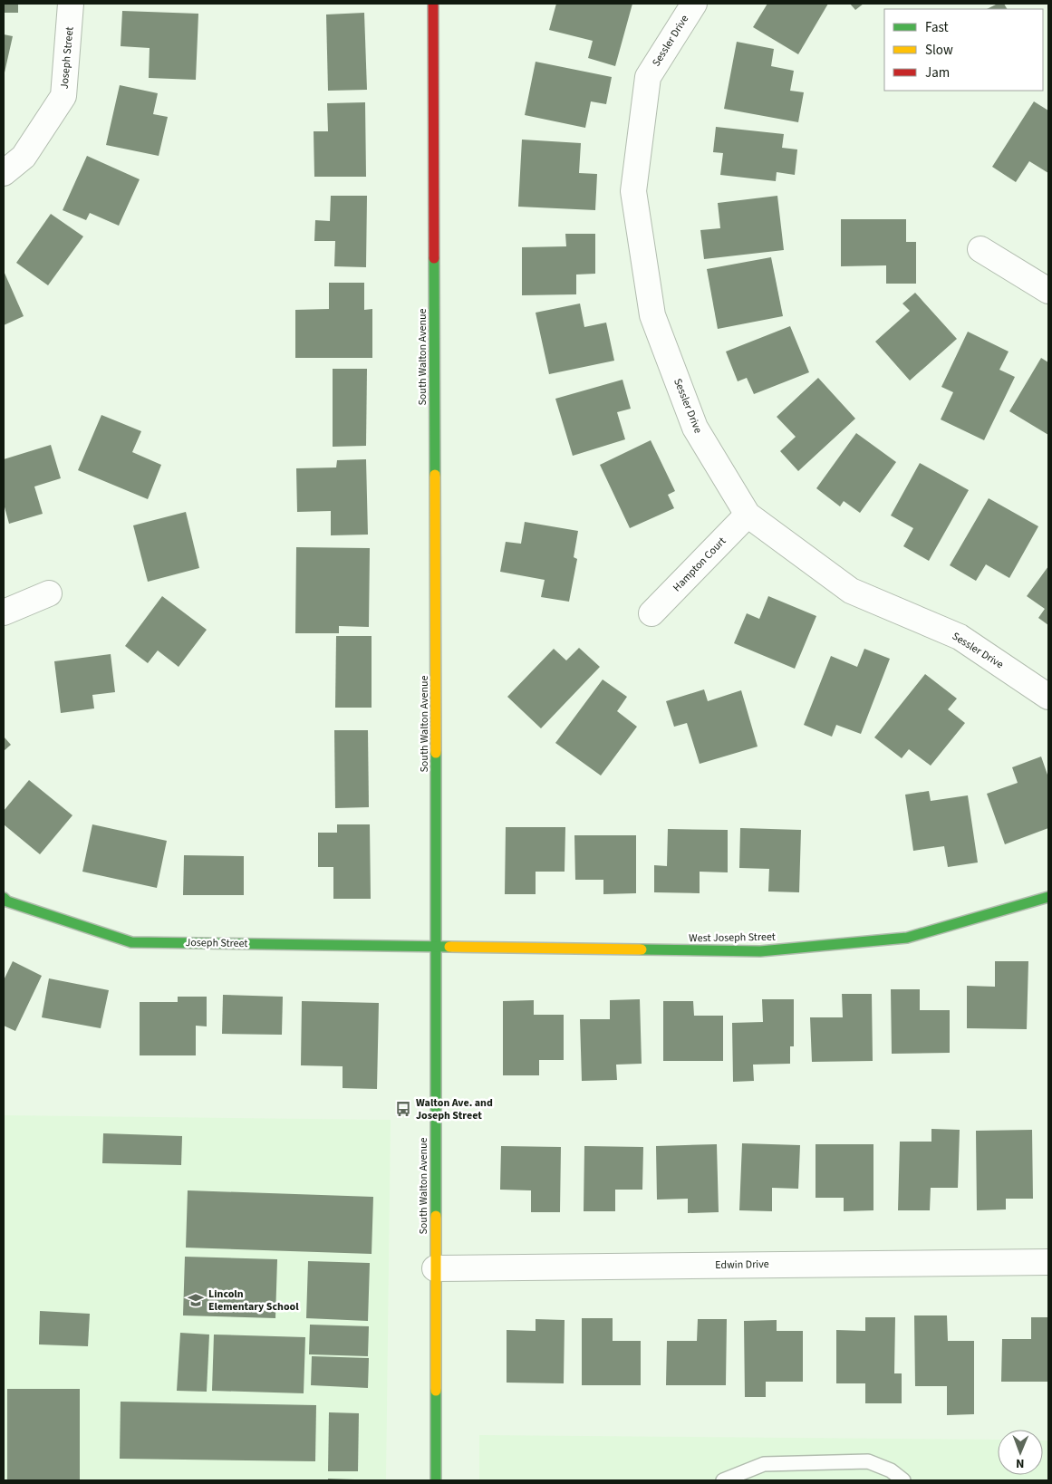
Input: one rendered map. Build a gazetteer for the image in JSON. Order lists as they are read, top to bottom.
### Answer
{
  "streets": {
    "street": [
      "Sessler Drive",
      "Joseph Street",
      "South Walton Avenue",
      "Hampton Court",
      "West Joseph Street",
      "Edwin Drive"
    ]
  },
  "crossings": [
    ["Sessler Drive", "Hampton Court"],
    ["Joseph Street", "South Walton Avenue"],
    ["Joseph Street", "West Joseph Street"],
    ["South Walton Avenue", "West Joseph Street"],
    ["South Walton Avenue", "Edwin Drive"]
  ],
  "places": {
    "bus stop": ["Walton Ave. and Joseph Street"],
    "school or university": ["Lincoln Elementary School"]
  },
  "legend": ["Fast", "Slow", "Jam"],
  "north": "bottom"
}
